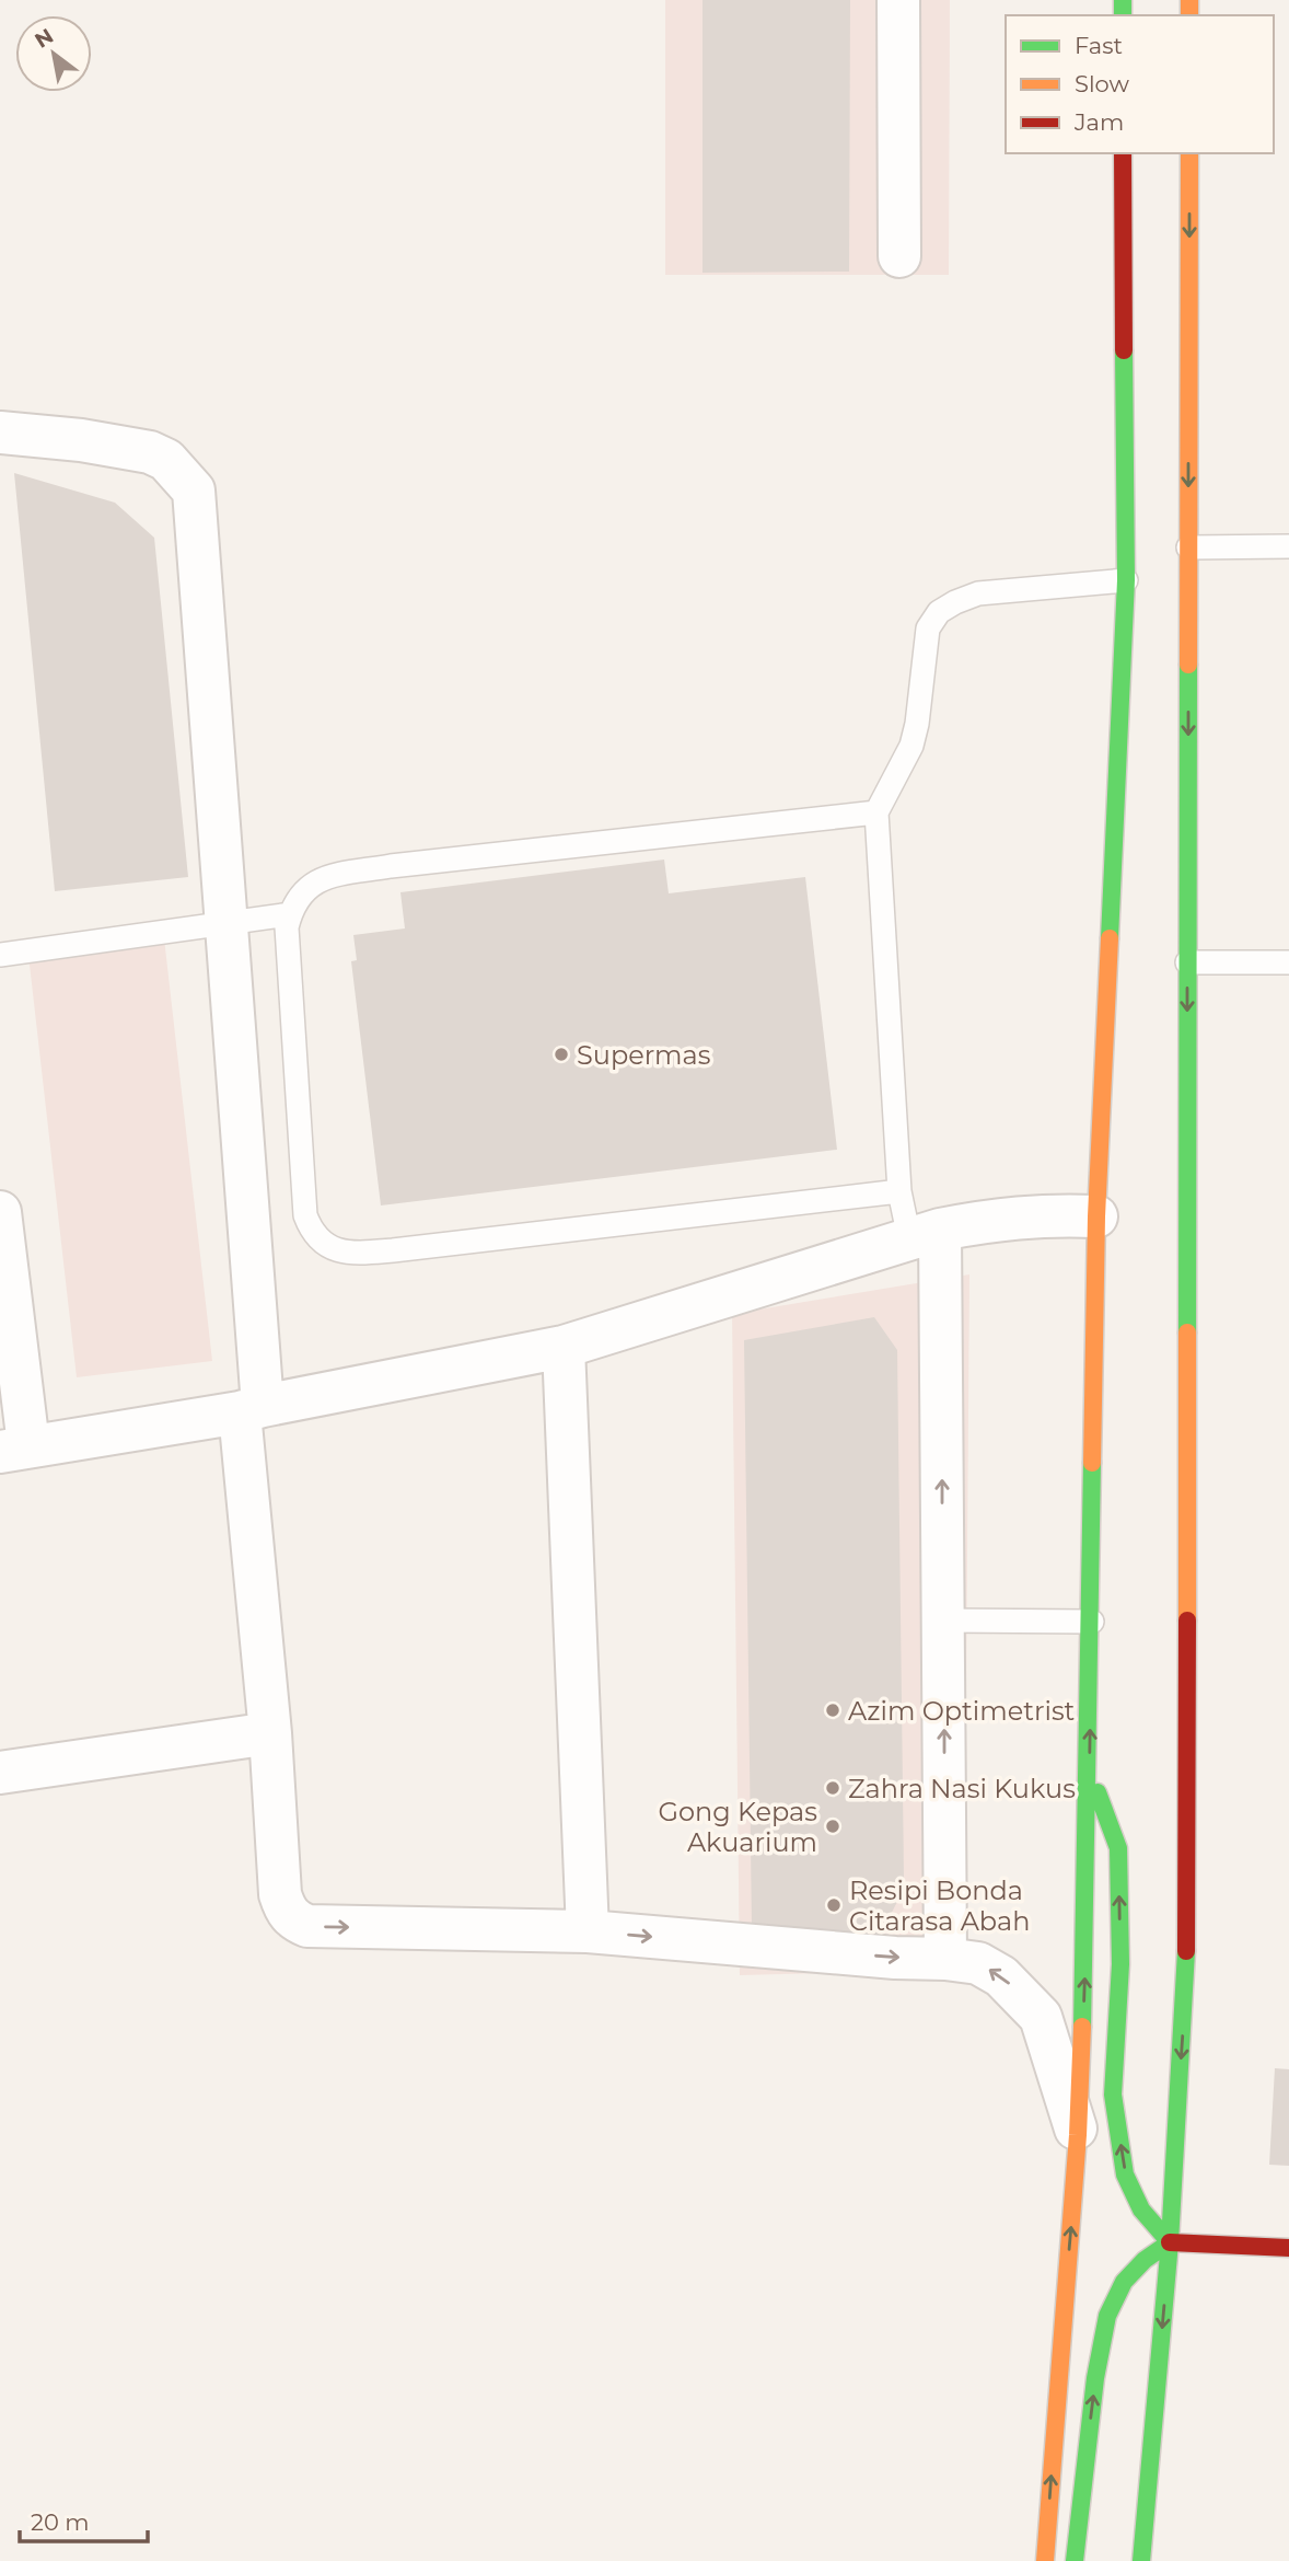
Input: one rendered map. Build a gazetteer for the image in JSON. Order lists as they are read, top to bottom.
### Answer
{
  "places": [
    "Supermas",
    "Azim Optimetrist",
    "Zahra Nasi Kukus",
    "Gong Kepas Akuarium",
    "Resipi Bonda Citarasa Abah"
  ],
  "legend": ["Fast", "Slow", "Jam"],
  "scale_bar": "20 m",
  "north": "top left"
}
